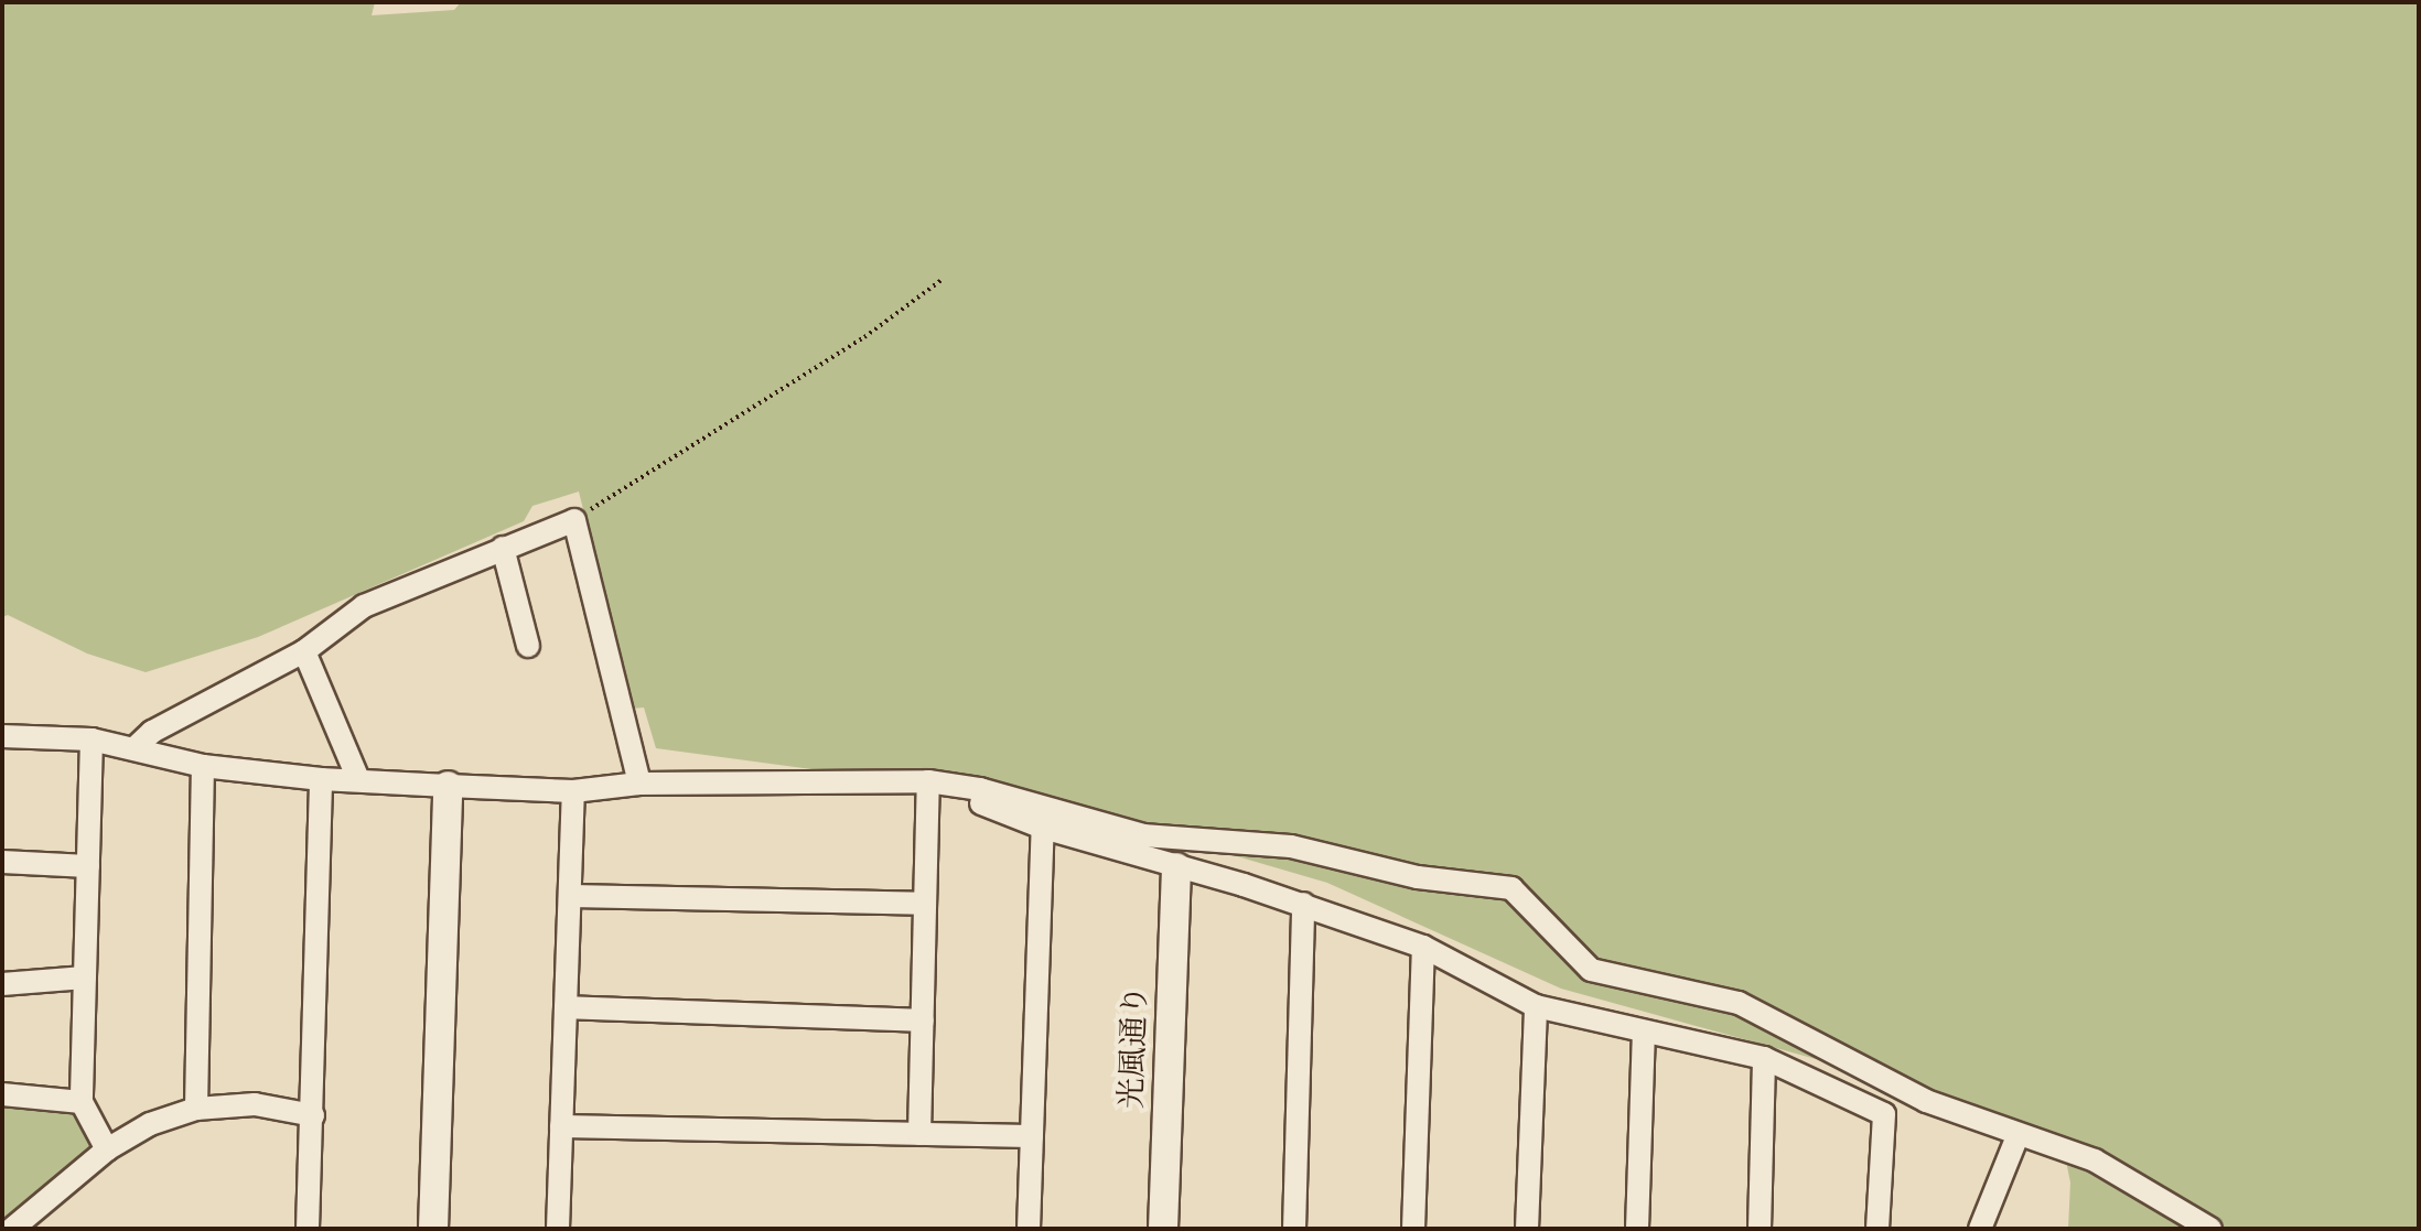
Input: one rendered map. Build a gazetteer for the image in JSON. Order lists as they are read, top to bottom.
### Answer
{
  "streets": {
    "street": ["光風通り"]
  }
}
